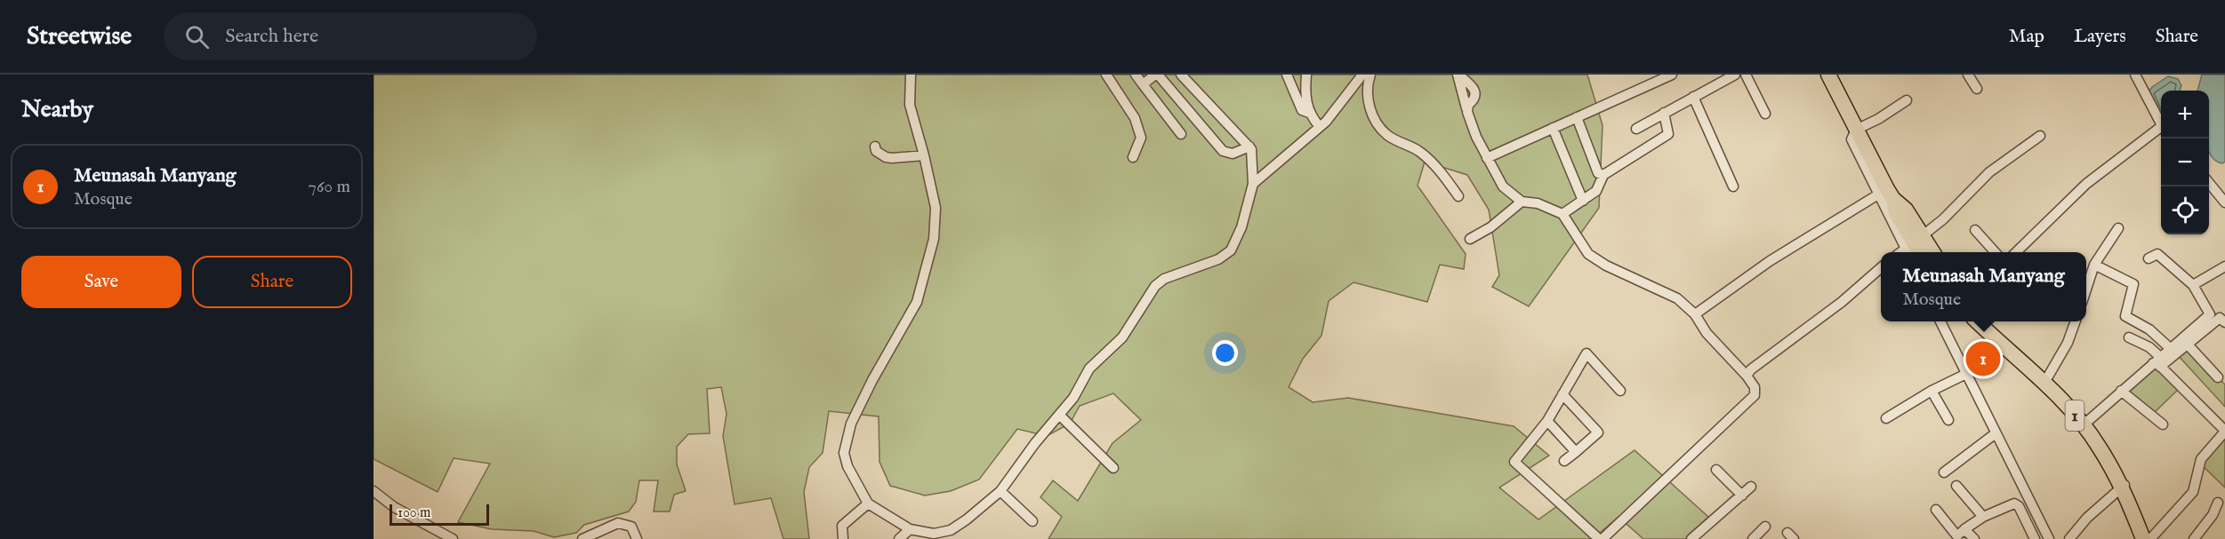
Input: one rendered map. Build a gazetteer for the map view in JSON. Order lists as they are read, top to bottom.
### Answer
{
  "streets": {
    "highway": ["1"]
  },
  "scale_bar": "100 m",
  "page": {
    "header": "Streetwise",
    "search": "Search here",
    "nav": ["Map", "Layers", "Share"],
    "heading": "Nearby",
    "map_buttons": ["+", "−"],
    "list": [
      {
        "mark": "1",
        "name": "Meunasah Manyang",
        "note": "Mosque",
        "value": "760 m"
      }
    ],
    "buttons": ["Save", "Share"],
    "popup": ["Meunasah Manyang", "Mosque"],
    "pins": "1",
    "scale": "100 m"
  }
}
